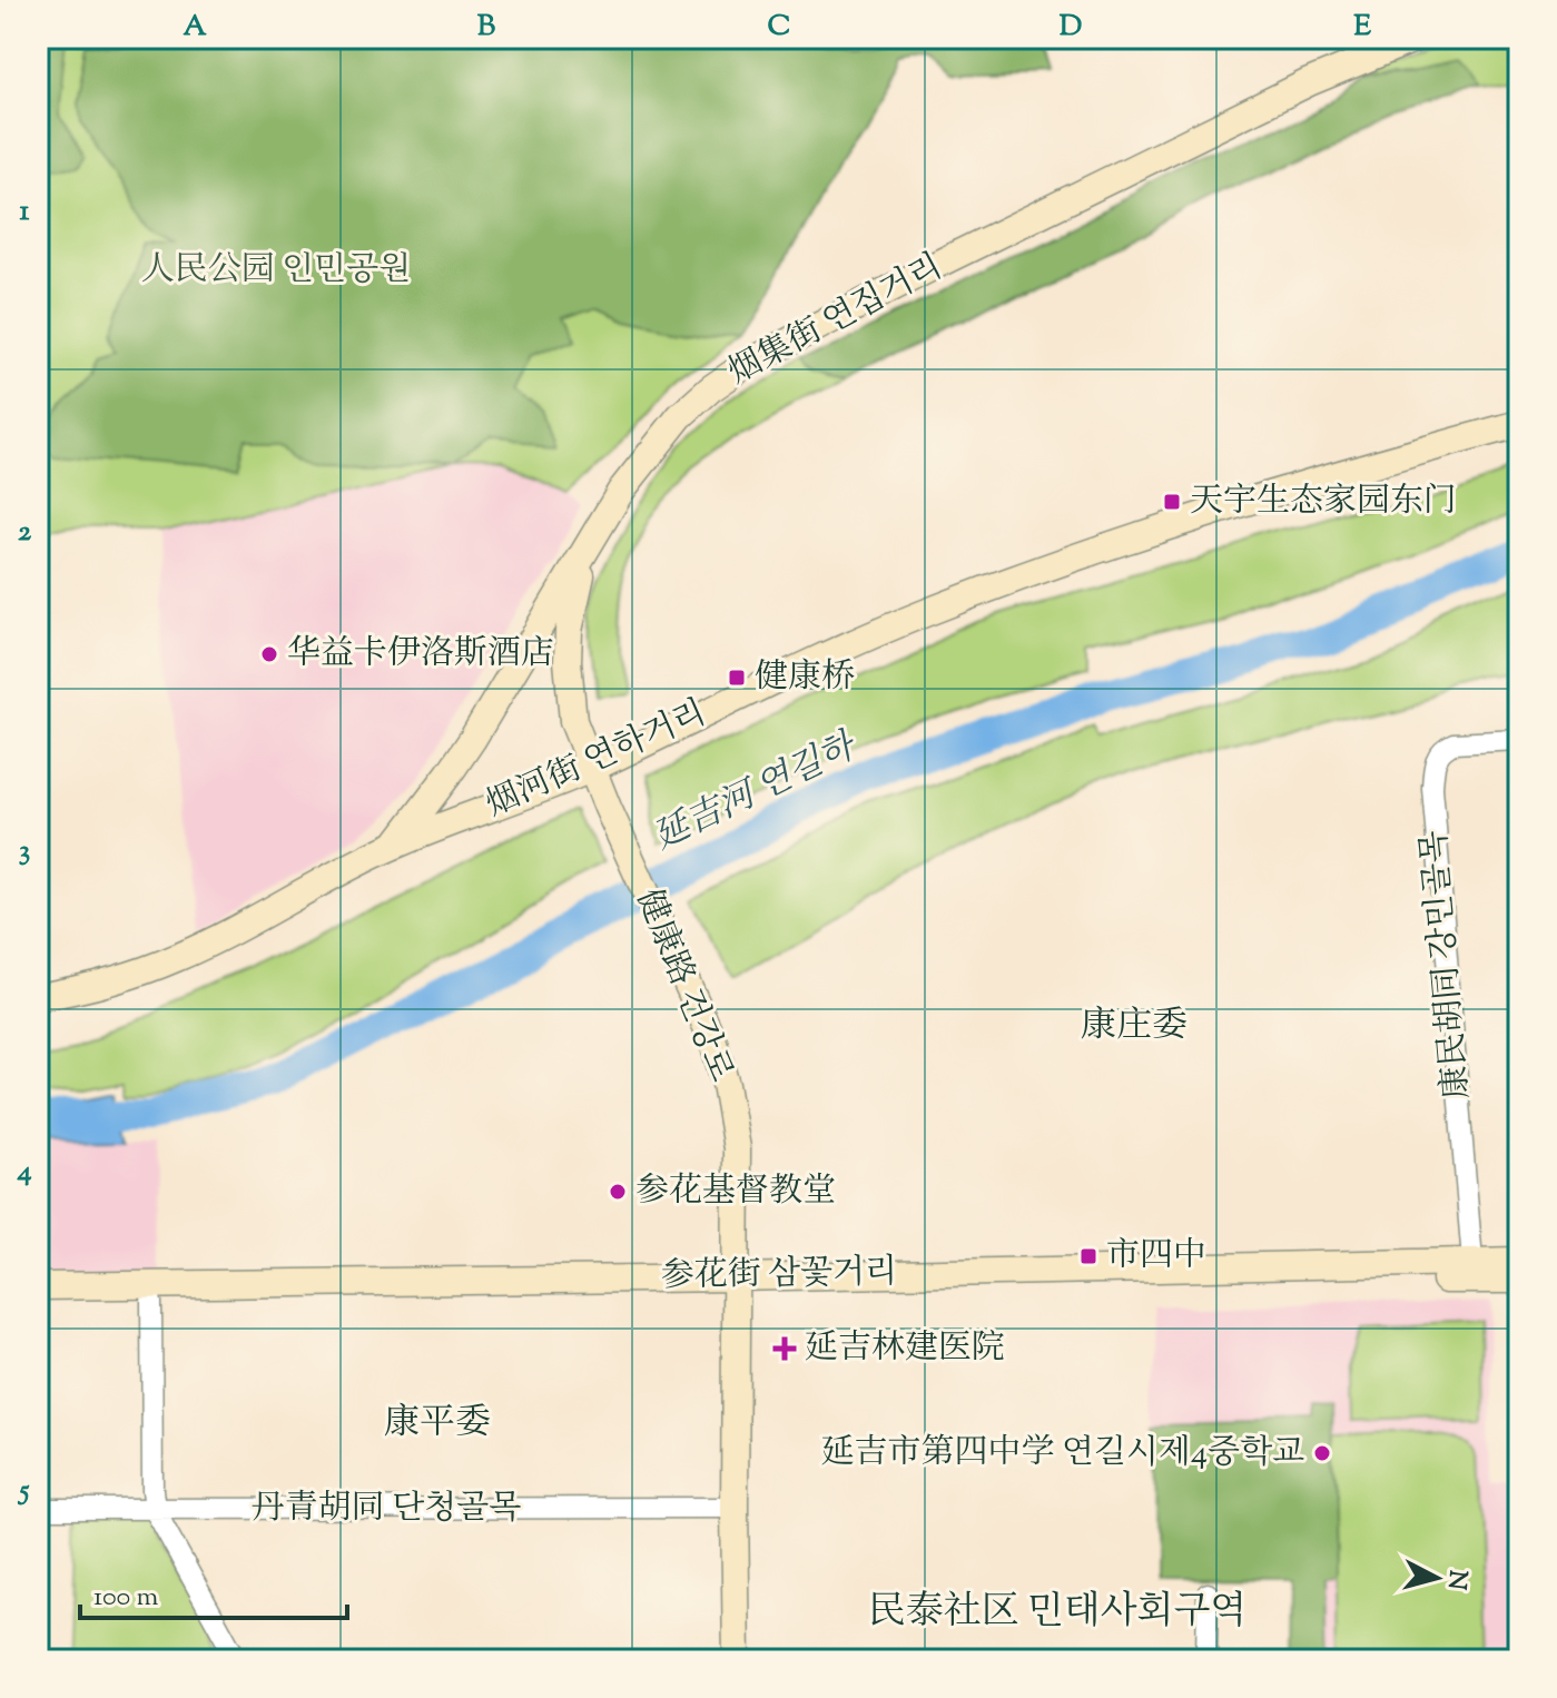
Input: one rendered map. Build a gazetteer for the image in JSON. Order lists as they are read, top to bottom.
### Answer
{
  "streets": {
    "main road": [
      "烟集街 연집거리",
      "烟河街 연하거리",
      "健康路 건강로",
      "参花街 삼꽃거리"
    ],
    "street": ["康民胡同 강민골목", "丹青胡同 단청골목"]
  },
  "crossings": [
    ["烟集街 연집거리", "烟河街 연하거리"],
    ["烟集街 연집거리", "健康路 건강로"],
    ["烟河街 연하거리", "健康路 건강로"],
    ["康民胡同 강민골목", "参花街 삼꽃거리"],
    ["健康路 건강로", "参花街 삼꽃거리"],
    ["健康路 건강로", "丹青胡同 단청골목"]
  ],
  "districts": ["康庄委", "康平委", "民泰社区 민태사회구역"],
  "water": ["延吉河 연길하"],
  "parks": ["人民公园 인민공원"],
  "places": {
    "transit": ["天宇生态家园东门", "健康桥", "市四中"],
    "other": ["华益卡伊洛斯酒店", "参花基督教堂", "延吉市第四中学 연길시제4중학교"],
    "health": ["延吉林建医院"]
  },
  "scale_bar": "100 m",
  "north": "right",
  "grid": {
    "columns": [
      "A",
      "B",
      "C",
      "D",
      "E"
    ],
    "rows": [
      "1",
      "2",
      "3",
      "4",
      "5"
    ]
  }
}
